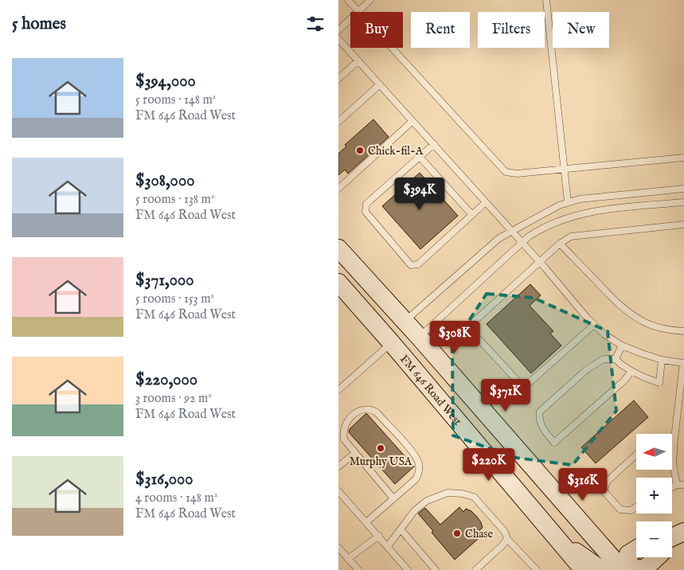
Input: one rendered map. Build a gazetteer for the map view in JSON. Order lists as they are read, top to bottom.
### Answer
{
  "streets": {
    "main road": ["FM 646 Road West"]
  },
  "places": ["Chick-fil-A", "Murphy USA", "Chase"],
  "north": "left",
  "page": {
    "heading": "5 homes",
    "chip": [
      "Buy",
      "Rent",
      "Filters",
      "New"
    ],
    "list": [
      {
        "name": "$394,000",
        "note": "5 rooms · 148 m² · FM 646 Road West"
      },
      {
        "name": "$308,000",
        "note": "5 rooms · 138 m² · FM 646 Road West"
      },
      {
        "name": "$371,000",
        "note": "5 rooms · 153 m² · FM 646 Road West"
      },
      {
        "name": "$220,000",
        "note": "3 rooms · 92 m² · FM 646 Road West"
      },
      {
        "name": "$316,000",
        "note": "4 rooms · 148 m² · FM 646 Road West"
      }
    ],
    "price": [
      "$394K",
      "$308K",
      "$371K",
      "$220K",
      "$316K"
    ],
    "map_buttons": ["+", "−"]
  }
}
